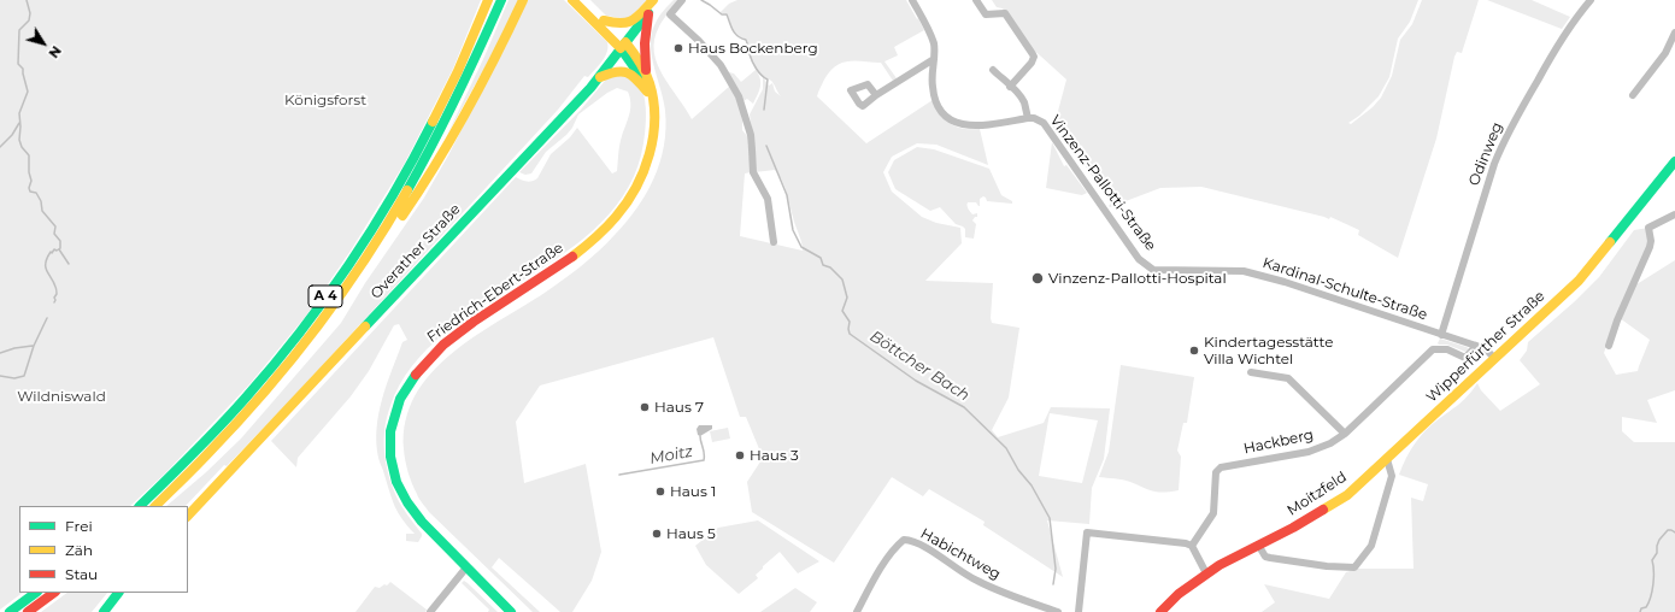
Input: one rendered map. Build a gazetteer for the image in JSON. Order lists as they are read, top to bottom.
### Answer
{
  "streets": {
    "main road": [
      "Overather Straße",
      "Friedrich-Ebert-Straße",
      "A 4",
      "Wipperfürther Straße",
      "Moitzfeld"
    ],
    "street": [
      "Odinweg",
      "Vinzenz-Pallotti-Straße",
      "Kardinal-Schulte-Straße",
      "Hackberg",
      "Habichtweg"
    ]
  },
  "crossings": [
    ["Odinweg", "Kardinal-Schulte-Straße"],
    ["Vinzenz-Pallotti-Straße", "Kardinal-Schulte-Straße"],
    ["Kardinal-Schulte-Straße", "Wipperfürther Straße"],
    ["Kardinal-Schulte-Straße", "Hackberg"],
    ["Wipperfürther Straße", "Moitzfeld"]
  ],
  "water": ["Böttcher Bach", "Moitz"],
  "parks": ["Königsforst", "Wildniswald"],
  "places": [
    "Haus Bockenberg",
    "Vinzenz-Pallotti-Hospital",
    "Kindertagesstätte Villa Wichtel",
    "Haus 7",
    "Haus 3",
    "Haus 1",
    "Haus 5"
  ],
  "legend": ["Frei", "Zäh", "Stau"],
  "north": "bottom right"
}
